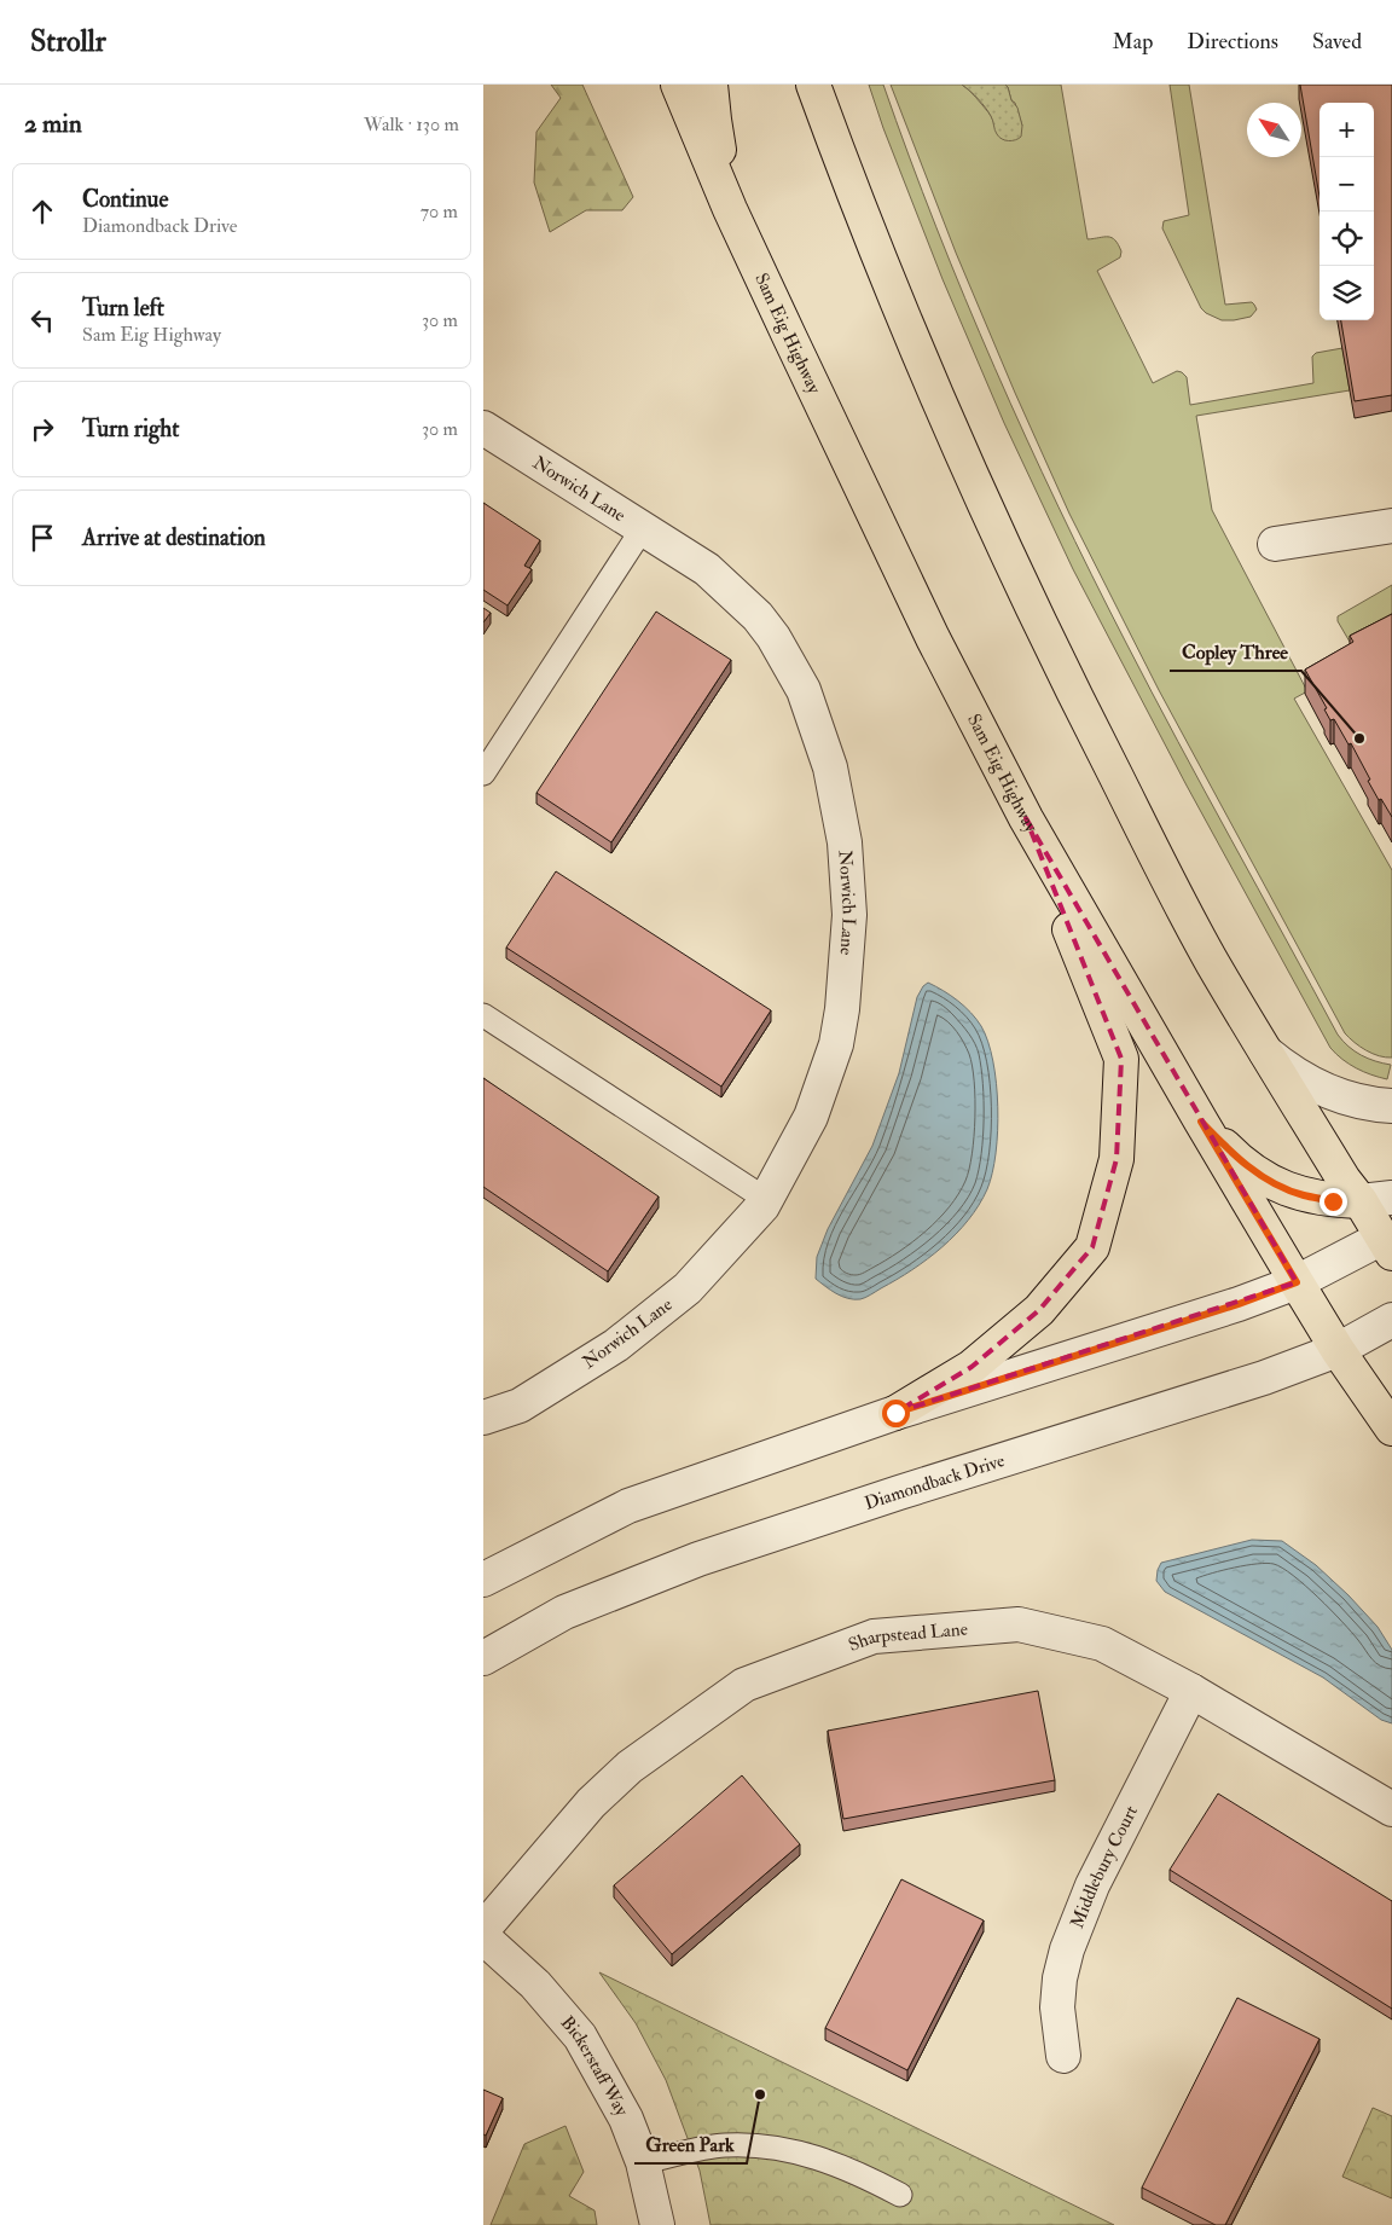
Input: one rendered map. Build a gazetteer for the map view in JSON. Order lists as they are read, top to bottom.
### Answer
{
  "streets": {
    "main road": ["Sam Eig Highway"],
    "street": [
      "Norwich Lane",
      "Diamondback Drive",
      "Sharpstead Lane",
      "Middlebury Court",
      "Bickerstaff Way"
    ]
  },
  "crossings": [
    ["Sam Eig Highway", "Diamondback Drive"],
    ["Sharpstead Lane", "Middlebury Court"]
  ],
  "places": ["Copley Three", "Green Park"],
  "north": "top left",
  "page": {
    "header": "Strollr",
    "nav": ["Map", "Directions", "Saved"],
    "heading": ["2 min", "Walk · 130 m"],
    "map_buttons": ["+", "−"],
    "list": [
      ["Continue", "Diamondback Drive", "70 m"],
      ["Turn left", "Sam Eig Highway", "30 m"],
      ["Turn right", "30 m"],
      "Arrive at destination"
    ]
  }
}
